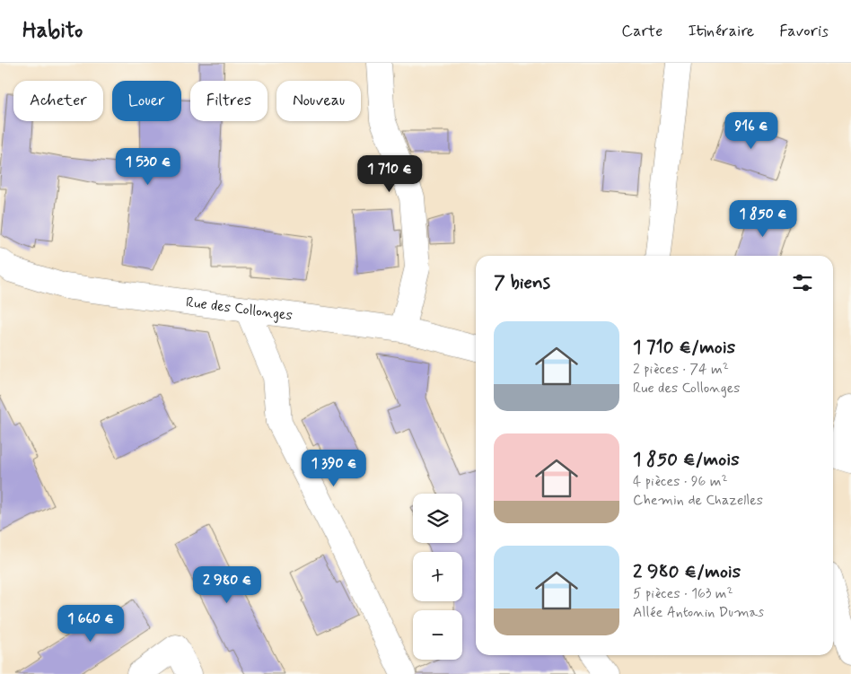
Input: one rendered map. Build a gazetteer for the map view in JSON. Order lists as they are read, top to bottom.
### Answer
{
  "streets": {
    "street": ["Rue des Collonges"]
  },
  "page": {
    "header": "Habito",
    "nav": ["Carte", "Itinéraire", "Favoris"],
    "chip": [
      "Acheter",
      "Louer",
      "Filtres",
      "Nouveau"
    ],
    "price": [
      "916 €",
      "1 530 €",
      "1 710 €",
      "1 850 €",
      "1 390 €",
      "2 980 €",
      "1 660 €"
    ],
    "heading": "7 biens",
    "list": [
      {
        "name": "1 710 €/mois",
        "note": "2 pièces · 74 m² · Rue des Collonges"
      },
      {
        "name": "1 850 €/mois",
        "note": "4 pièces · 96 m² · Chemin de Chazelles"
      },
      {
        "name": "2 980 €/mois",
        "note": "5 pièces · 163 m² · Allée Antonin Dumas"
      }
    ],
    "map_buttons": ["+", "−"]
  }
}
